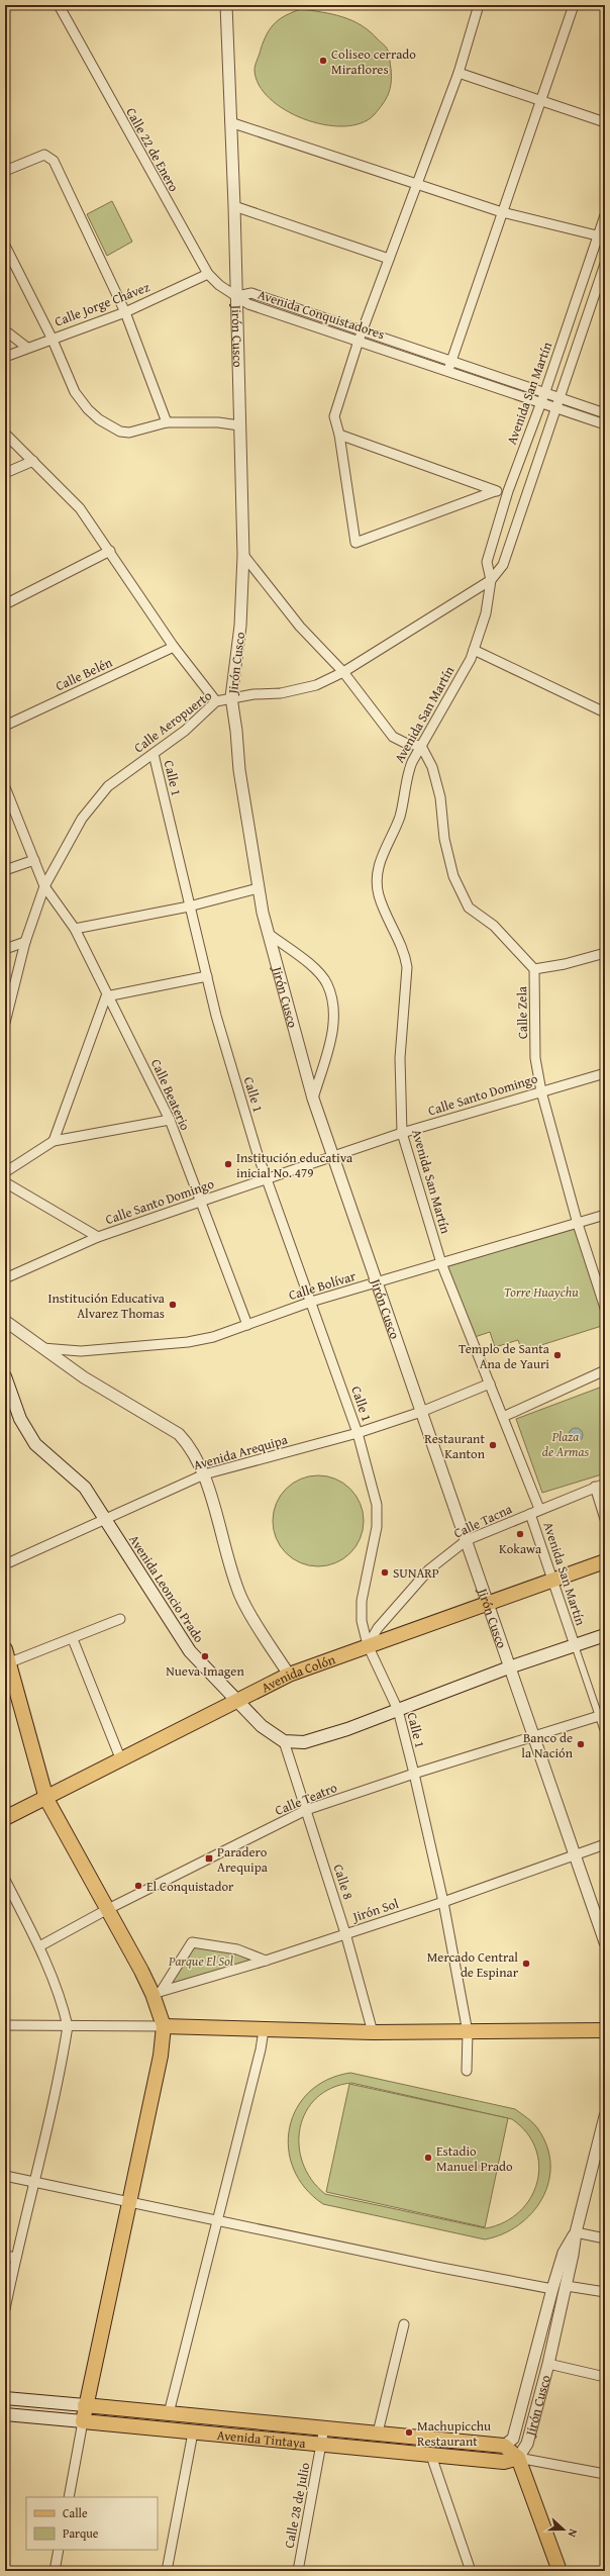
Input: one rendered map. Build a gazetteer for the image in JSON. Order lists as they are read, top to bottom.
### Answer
{
  "streets": {
    "main road": ["Avenida Leoncio Prado", "Avenida Colón", "Avenida Tintaya"],
    "street": [
      "Calle 22 de Enero",
      "Calle Jorge Chávez",
      "Avenida Conquistadores",
      "Jirón Cusco",
      "Avenida San Martín",
      "Calle Belén",
      "Calle Aeropuerto",
      "Calle 1",
      "Calle Zela",
      "Calle Beaterio",
      "Calle Santo Domingo",
      "Calle Bolívar",
      "Avenida Arequipa",
      "Calle Tacna",
      "Calle Teatro",
      "Calle 8",
      "Jirón Sol",
      "Calle 28 de Julio"
    ]
  },
  "crossings": [
    ["Calle 22 de Enero", "Calle Jorge Chávez"],
    ["Calle 22 de Enero", "Avenida Conquistadores"],
    ["Calle 22 de Enero", "Jirón Cusco"],
    ["Avenida Conquistadores", "Jirón Cusco"],
    ["Avenida Conquistadores", "Avenida San Martín"],
    ["Jirón Cusco", "Calle Aeropuerto"],
    ["Jirón Cusco", "Calle Santo Domingo"],
    ["Jirón Cusco", "Calle Bolívar"],
    ["Jirón Cusco", "Avenida Arequipa"],
    ["Jirón Cusco", "Calle Tacna"],
    ["Jirón Cusco", "Avenida Colón"],
    ["Jirón Cusco", "Calle Teatro"],
    ["Jirón Cusco", "Jirón Sol"],
    ["Jirón Cusco", "Avenida Tintaya"],
    ["Avenida San Martín", "Calle Aeropuerto"],
    ["Avenida San Martín", "Calle Zela"],
    ["Avenida San Martín", "Calle Santo Domingo"],
    ["Avenida San Martín", "Calle Bolívar"],
    ["Avenida San Martín", "Avenida Arequipa"],
    ["Avenida San Martín", "Calle Tacna"],
    ["Avenida San Martín", "Avenida Colón"],
    ["Avenida San Martín", "Calle Teatro"],
    ["Calle Aeropuerto", "Calle 1"],
    ["Calle Aeropuerto", "Calle Beaterio"],
    ["Calle 1", "Calle Santo Domingo"],
    ["Calle 1", "Calle Bolívar"],
    ["Calle 1", "Avenida Arequipa"],
    ["Calle 1", "Calle Tacna"],
    ["Calle 1", "Avenida Colón"],
    ["Calle 1", "Calle Teatro"],
    ["Calle 1", "Jirón Sol"],
    ["Calle Zela", "Calle Santo Domingo"],
    ["Calle Zela", "Calle Bolívar"],
    ["Calle Beaterio", "Calle Santo Domingo"],
    ["Calle Beaterio", "Calle Bolívar"],
    ["Avenida Arequipa", "Avenida Leoncio Prado"],
    ["Calle Tacna", "Avenida Colón"],
    ["Avenida Leoncio Prado", "Avenida Colón"],
    ["Avenida Leoncio Prado", "Calle 8"],
    ["Calle Teatro", "Calle 8"],
    ["Calle 8", "Jirón Sol"],
    ["Avenida Tintaya", "Calle 28 de Julio"]
  ],
  "parks": ["Torre Huaychu", "Plaza de Armas", "Parque El Sol"],
  "places": {
    "other": [
      "Coliseo cerrado Miraflores",
      "Institución educativa inicial No. 479",
      "Institución Educativa Alvarez Thomas",
      "Templo de Santa Ana de Yauri",
      "Restaurant Kanton",
      "Kokawa",
      "SUNARP",
      "Nueva Imagen",
      "Banco de la Nación",
      "El Conquistador",
      "Mercado Central de Espinar",
      "Estadio Manuel Prado",
      "Machupicchu Restaurant"
    ],
    "transit": ["Paradero Arequipa"]
  },
  "legend": ["Calle", "Parque"],
  "north": "right"
}
